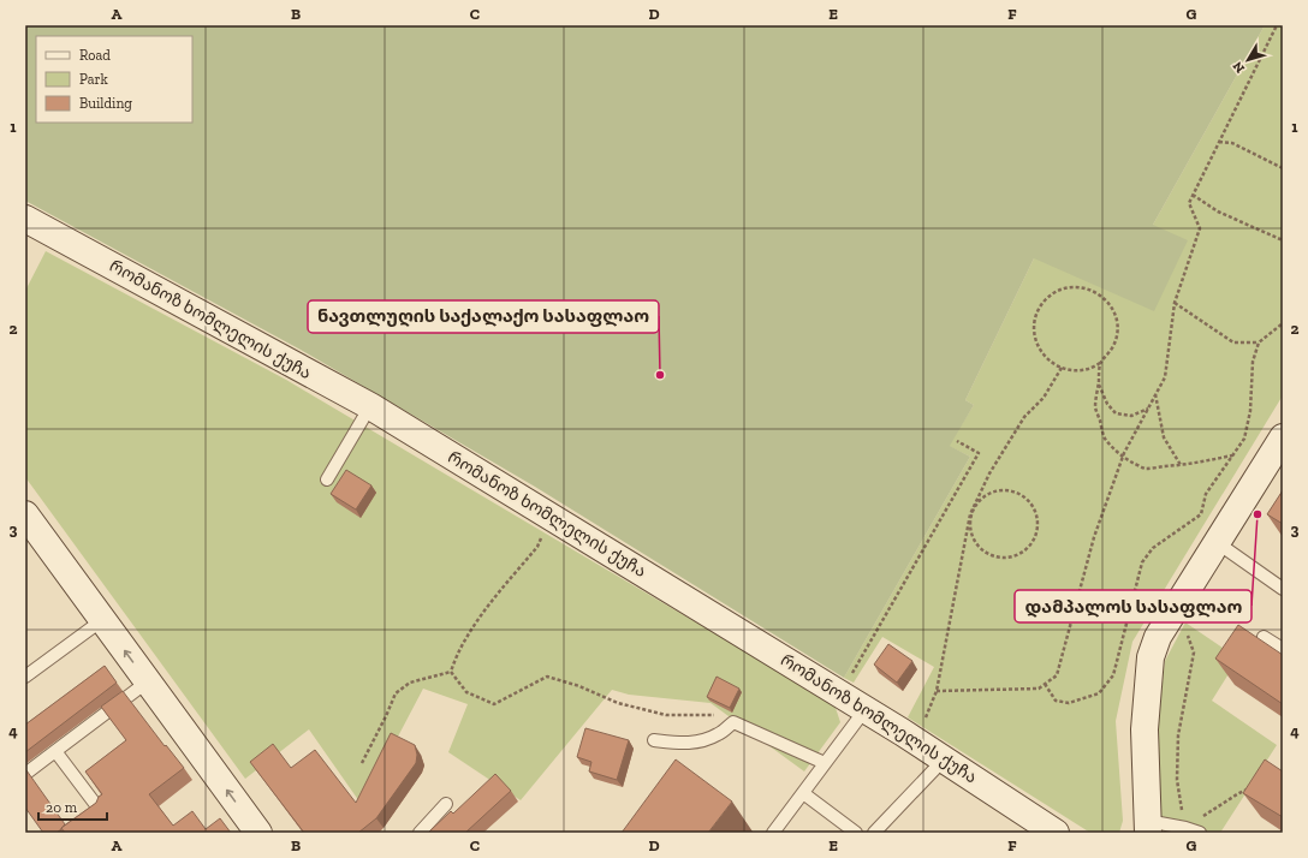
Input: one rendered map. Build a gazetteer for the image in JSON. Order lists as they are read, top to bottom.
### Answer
{
  "streets": {
    "street": ["რომანოზ ხომლელის ქუჩა"]
  },
  "places": ["ნავთლუღის საქალაქო სასაფლაო", "დამპალოს სასაფლაო"],
  "legend": ["Road", "Park", "Building"],
  "scale_bar": "20 m",
  "north": "bottom left",
  "grid": {
    "columns": [
      "A",
      "B",
      "C",
      "D",
      "E",
      "F",
      "G"
    ],
    "rows": [
      "1",
      "2",
      "3",
      "4"
    ]
  }
}
